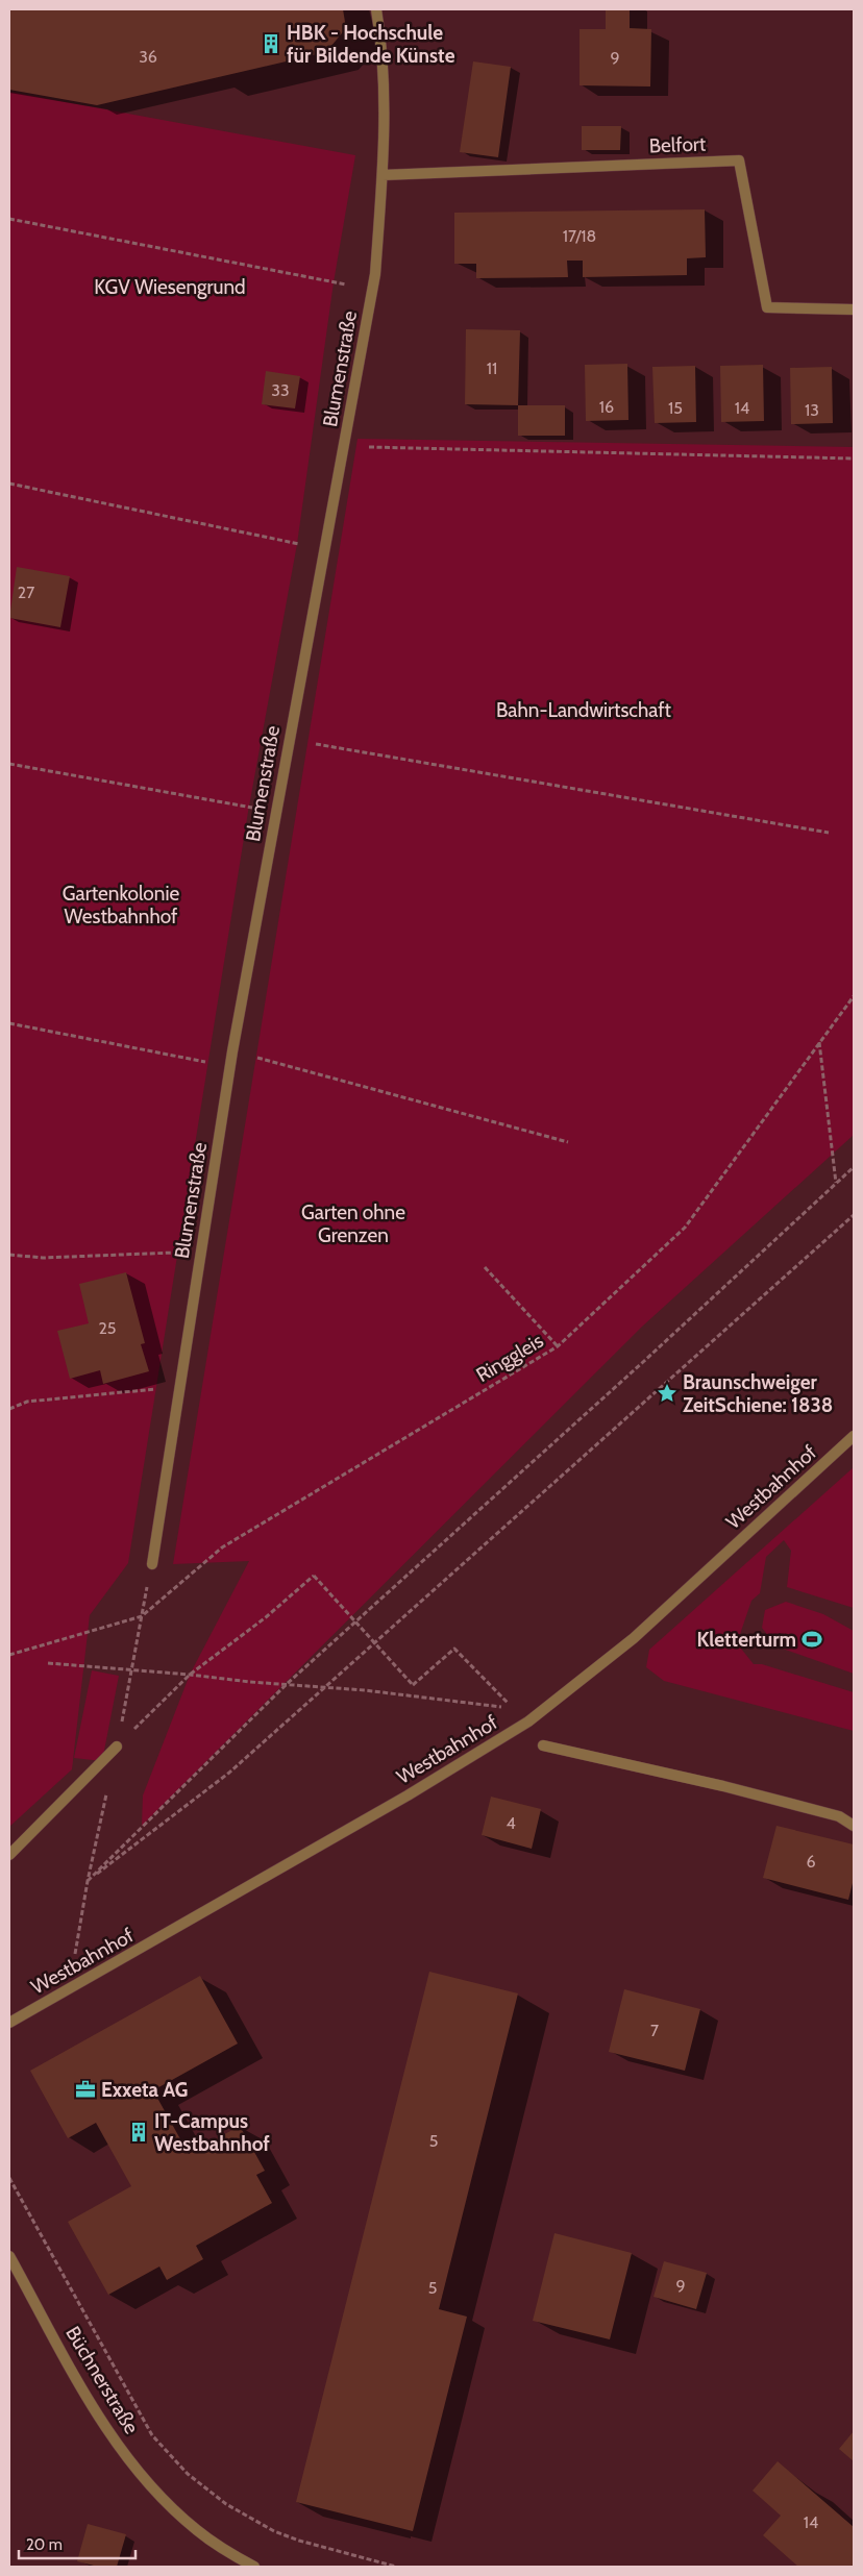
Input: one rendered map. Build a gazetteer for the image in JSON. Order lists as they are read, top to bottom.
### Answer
{
  "streets": {
    "street": [
      "Belfort",
      "Blumenstraße",
      "Westbahnhof",
      "Büchnerstraße"
    ],
    "path": ["Ringgleis"]
  },
  "crossings": [
    ["Belfort", "Blumenstraße"]
  ],
  "parks": [
    "KGV Wiesengrund",
    "Bahn-Landwirtschaft",
    "Gartenkolonie Westbahnhof",
    "Garten ohne Grenzen"
  ],
  "places": {
    "building": ["HBK - Hochschule für Bildende Künste", "IT-Campus Westbahnhof"],
    "place": ["Braunschweiger ZeitSchiene: 1838"],
    "sports": ["Kletterturm"],
    "office": ["Exxeta AG"]
  },
  "house_numbers": [
    "36",
    "9",
    "17/18",
    "11",
    "33",
    "16",
    "15",
    "14",
    "13",
    "27",
    "25",
    "4",
    "6",
    "7",
    "5",
    "9",
    "5",
    "14"
  ],
  "scale_bar": "20 m"
}
